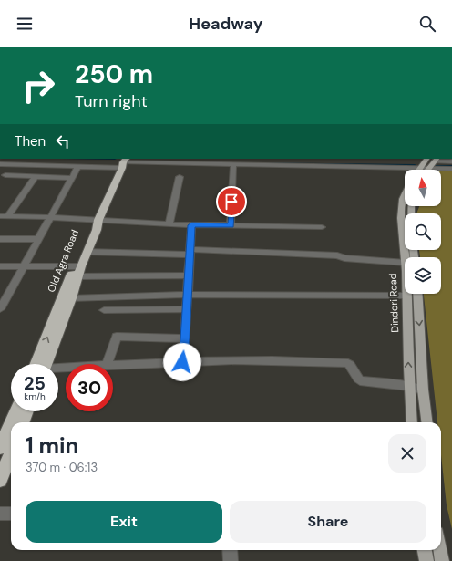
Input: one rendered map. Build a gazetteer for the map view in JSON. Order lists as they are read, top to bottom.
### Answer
{
  "streets": {
    "highway": ["Old Agra Road"],
    "main road": ["Dindori Road"]
  },
  "north": "top",
  "page": {
    "header": "Headway",
    "turn": ["250 m", "Turn right"],
    "then": "Then",
    "speed": "25 km/h",
    "limit": "30",
    "heading": ["1 min", "370 m · 06:13"],
    "buttons": ["Exit", "Share"]
  }
}
